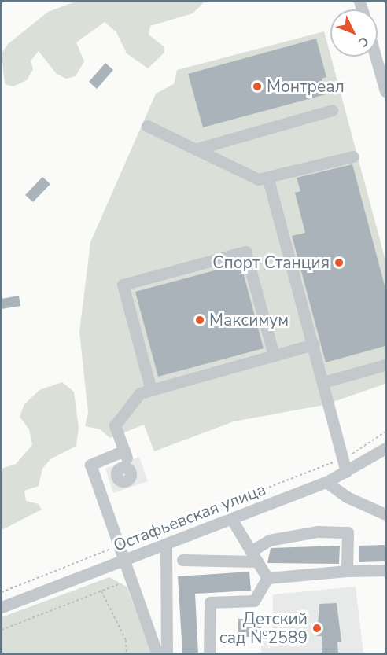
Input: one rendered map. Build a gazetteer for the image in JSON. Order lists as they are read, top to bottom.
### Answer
{
  "streets": {
    "street": ["Остафьевская улица"]
  },
  "places": [
    "Монтреал",
    "Спорт Станция",
    "Максимум",
    "Детский сад №2589"
  ],
  "north": "bottom right"
}
